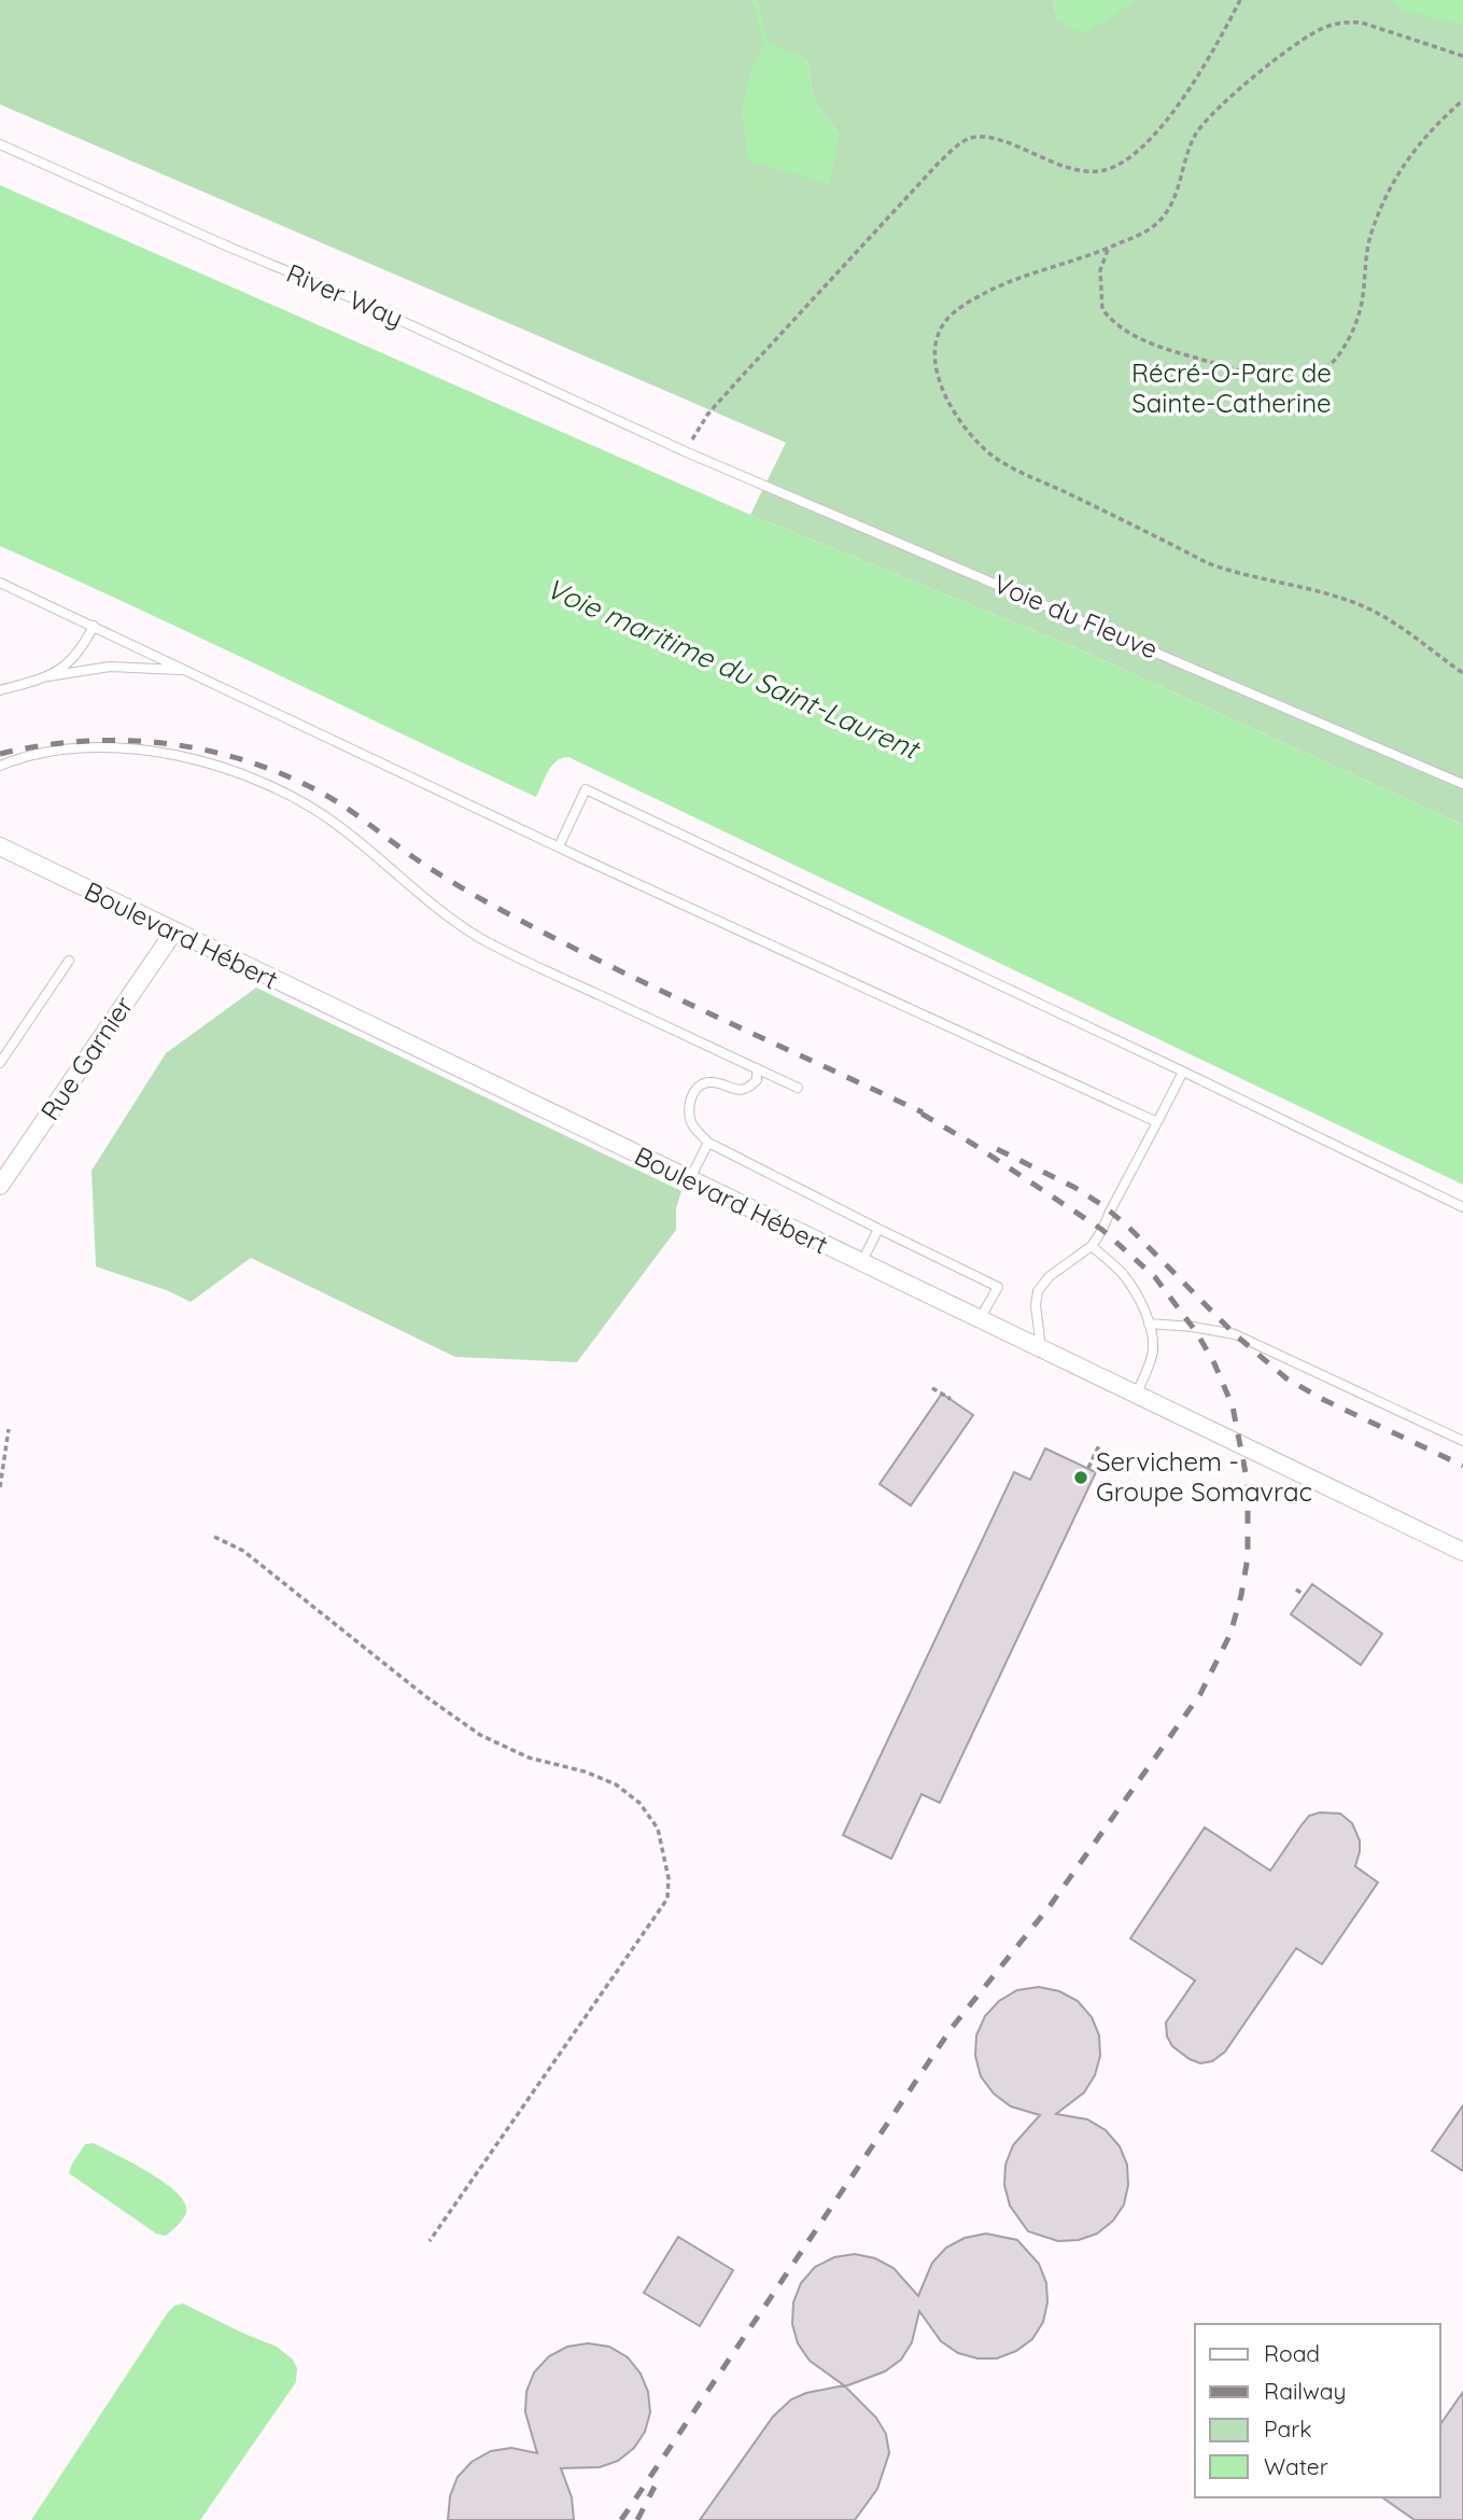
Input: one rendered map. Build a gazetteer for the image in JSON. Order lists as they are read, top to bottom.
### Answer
{
  "streets": {
    "street": ["Boulevard Hébert", "Rue Garnier"],
    "lane": ["River Way", "Voie du Fleuve"]
  },
  "crossings": [
    ["River Way", "Voie du Fleuve"],
    ["Boulevard Hébert", "Rue Garnier"]
  ],
  "water": ["Voie maritime du Saint-Laurent"],
  "parks": ["Récré-O-Parc de Sainte-Catherine"],
  "places": ["Servichem - Groupe Somavrac"],
  "legend": [
    "Road",
    "Railway",
    "Park",
    "Water"
  ]
}
